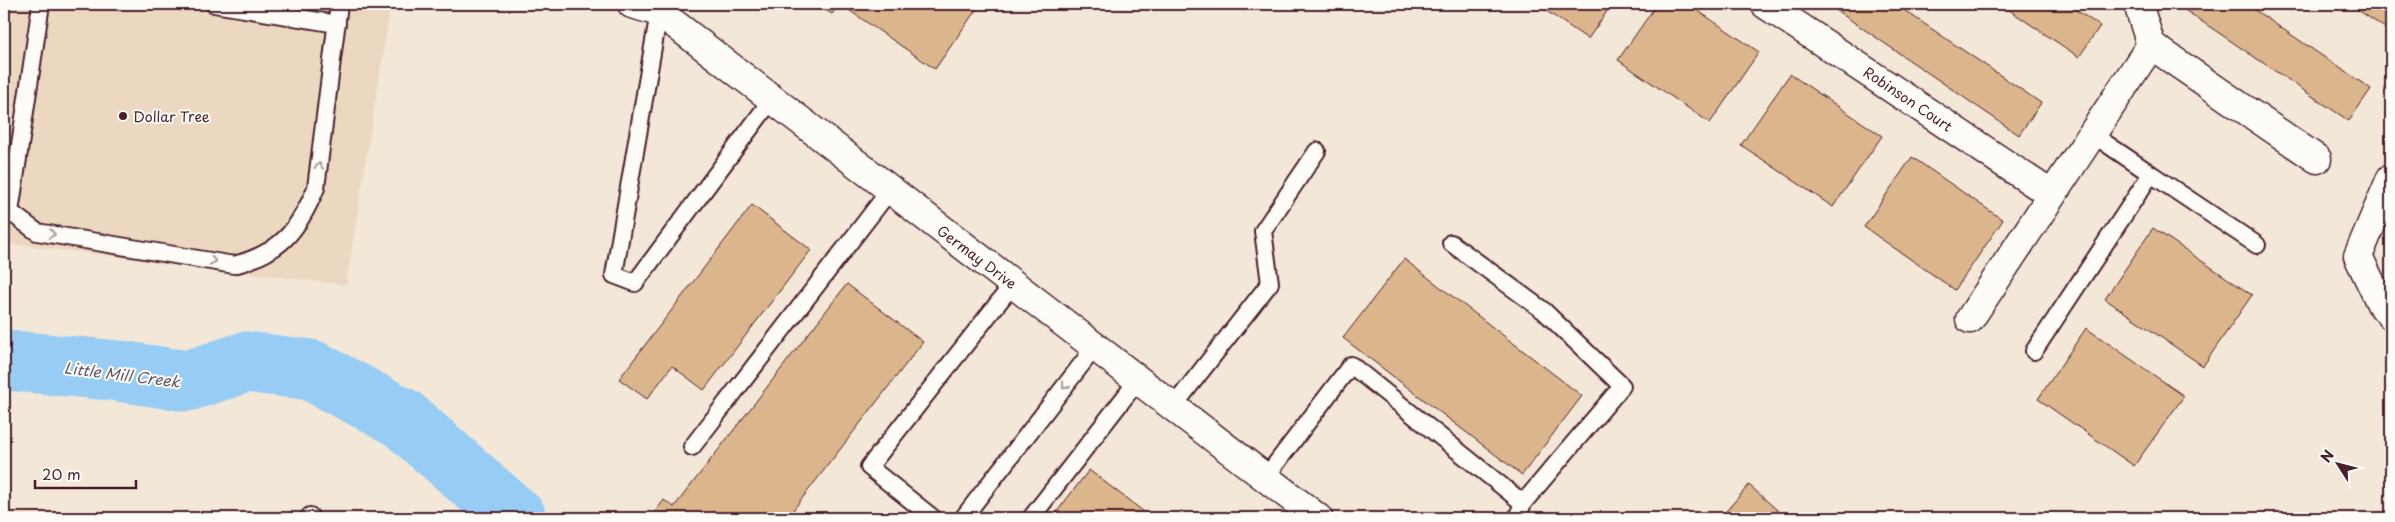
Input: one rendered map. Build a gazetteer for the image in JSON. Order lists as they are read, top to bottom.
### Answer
{
  "streets": {
    "street": ["Robinson Court", "Germay Drive"]
  },
  "water": ["Little Mill Creek"],
  "places": ["Dollar Tree"],
  "scale_bar": "20 m",
  "north": "top left"
}
